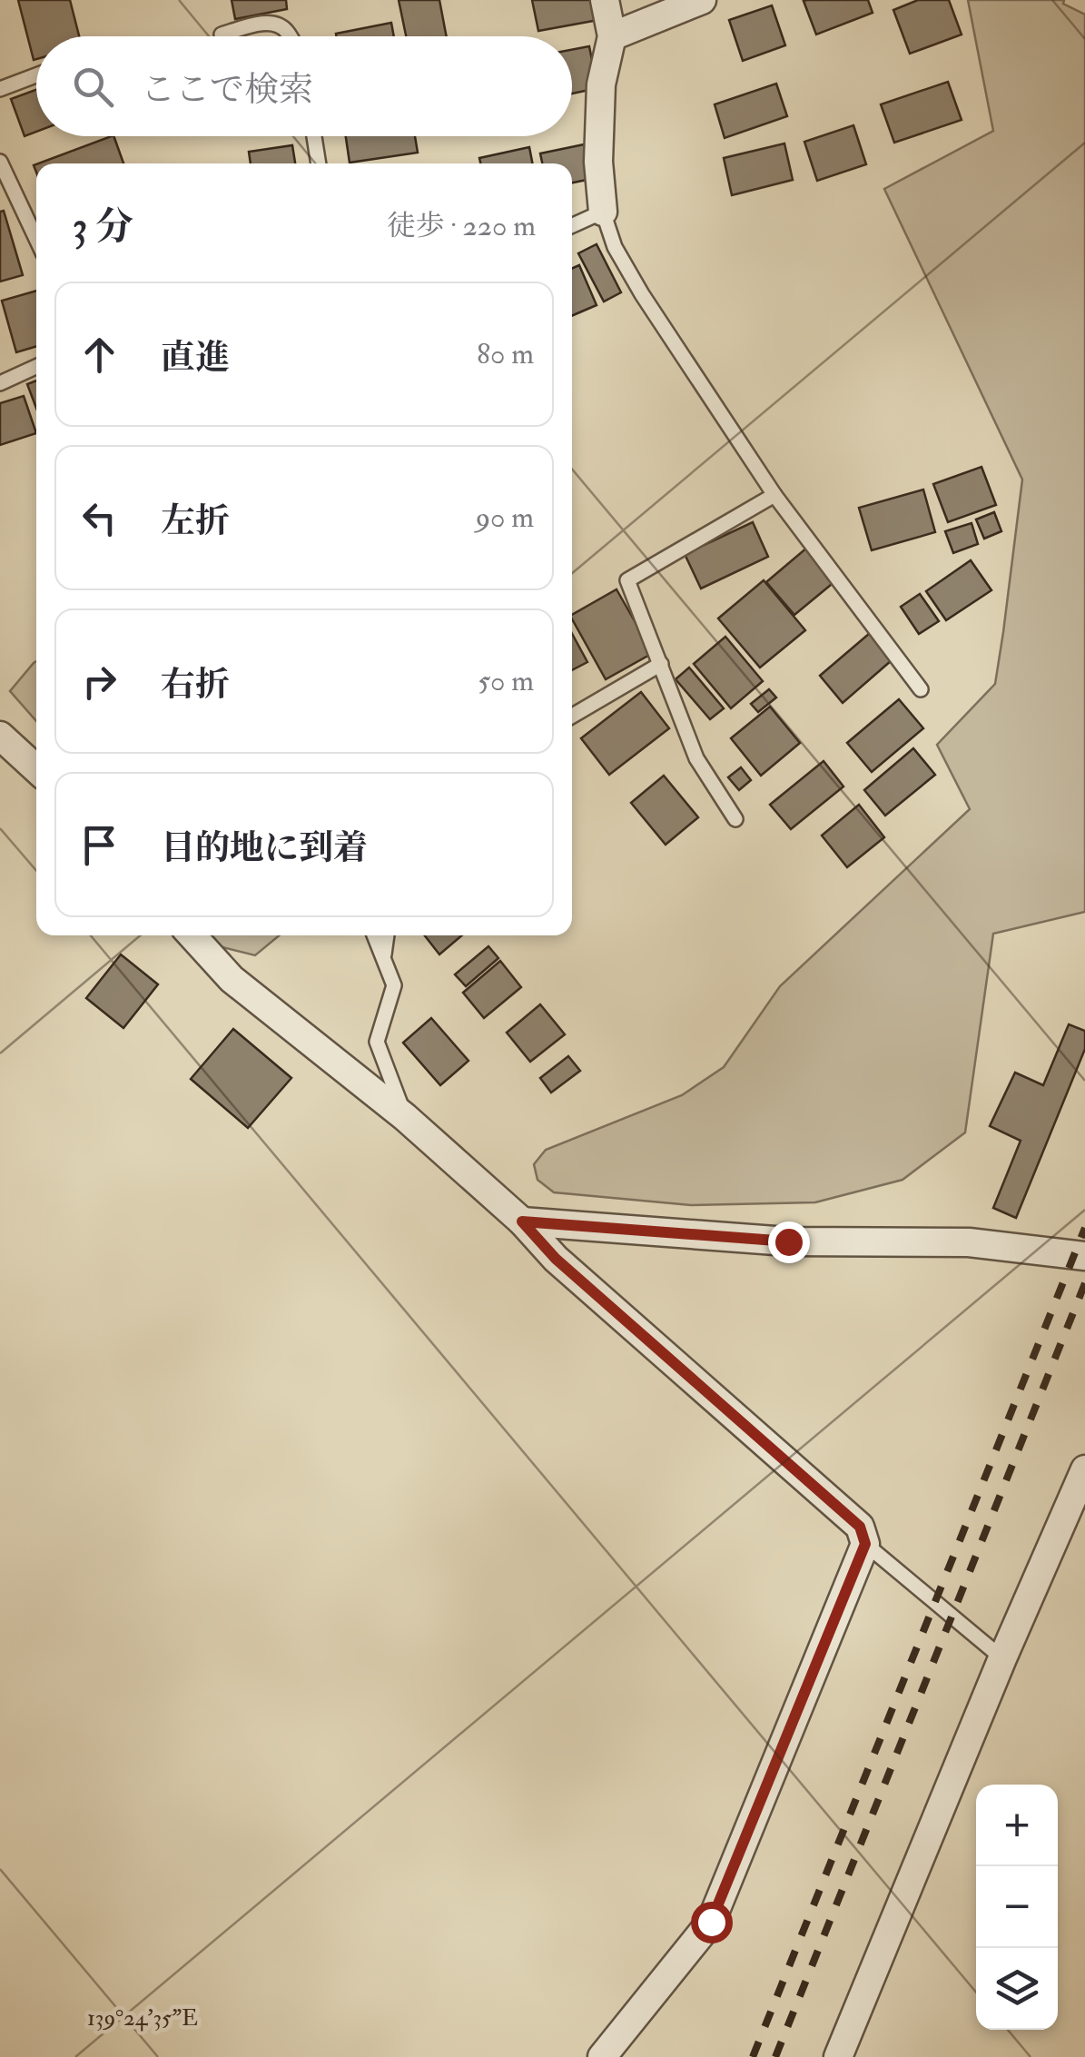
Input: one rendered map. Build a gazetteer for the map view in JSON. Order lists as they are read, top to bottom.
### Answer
{
  "page": {
    "search": "ここで検索",
    "heading": ["3 分", "徒歩 · 220 m"],
    "list": [
      ["直進", "80 m"],
      ["左折", "90 m"],
      ["右折", "50 m"],
      "目的地に到着"
    ],
    "map_buttons": ["+", "−"]
  },
  "coordinates": ["139°24'35\"E"]
}
